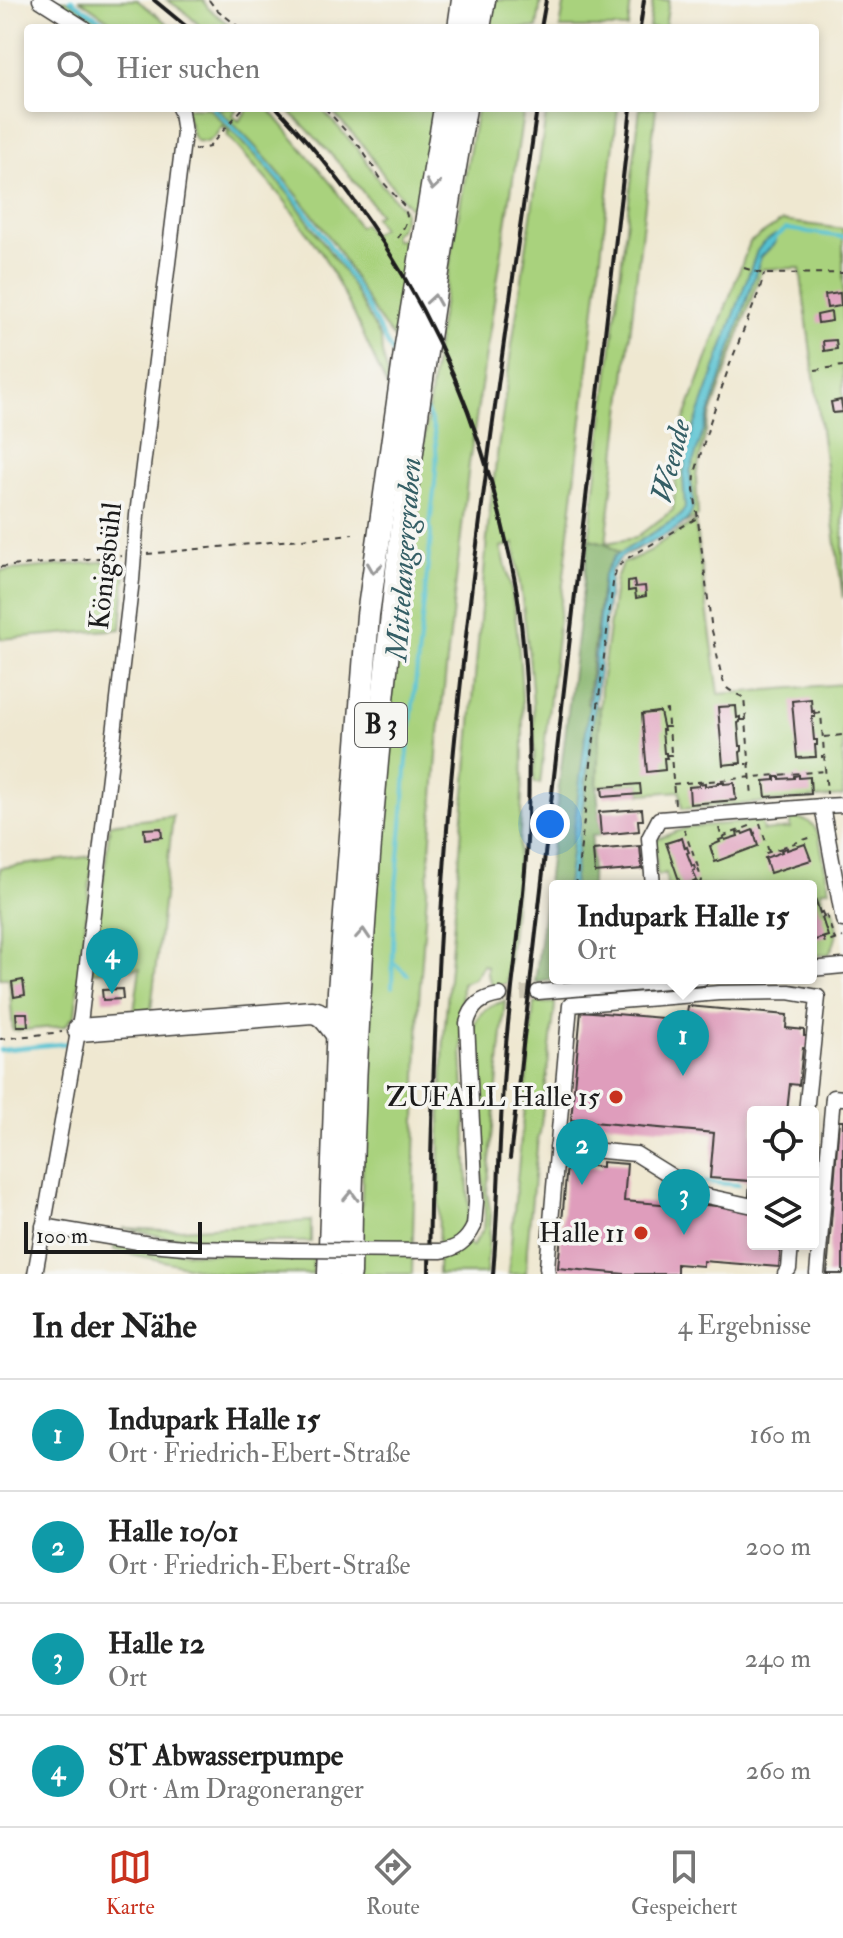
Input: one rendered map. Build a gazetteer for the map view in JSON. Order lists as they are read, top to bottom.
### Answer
{
  "streets": {
    "highway": ["B 3"],
    "street": ["Königsbühl"]
  },
  "water": ["Weende", "Mittelangergraben"],
  "places": ["ZUFALL Halle 15", "Halle 11"],
  "scale_bar": "100 m",
  "page": {
    "search": "Hier suchen",
    "popup": ["Indupark Halle 15", "Ort"],
    "pins": [
      "4",
      "1",
      "2",
      "3"
    ],
    "scale": "100 m",
    "heading": ["In der Nähe", "4 Ergebnisse"],
    "list": [
      {
        "mark": "1",
        "name": "Indupark Halle 15",
        "note": "Ort · Friedrich-Ebert-Straße",
        "value": "160 m"
      },
      {
        "mark": "2",
        "name": "Halle 10/01",
        "note": "Ort · Friedrich-Ebert-Straße",
        "value": "200 m"
      },
      {
        "mark": "3",
        "name": "Halle 12",
        "note": "Ort",
        "value": "240 m"
      },
      {
        "mark": "4",
        "name": "ST Abwasserpumpe",
        "note": "Ort · Am Dragoneranger",
        "value": "260 m"
      }
    ],
    "nav": ["Karte", "Route", "Gespeichert"]
  }
}
